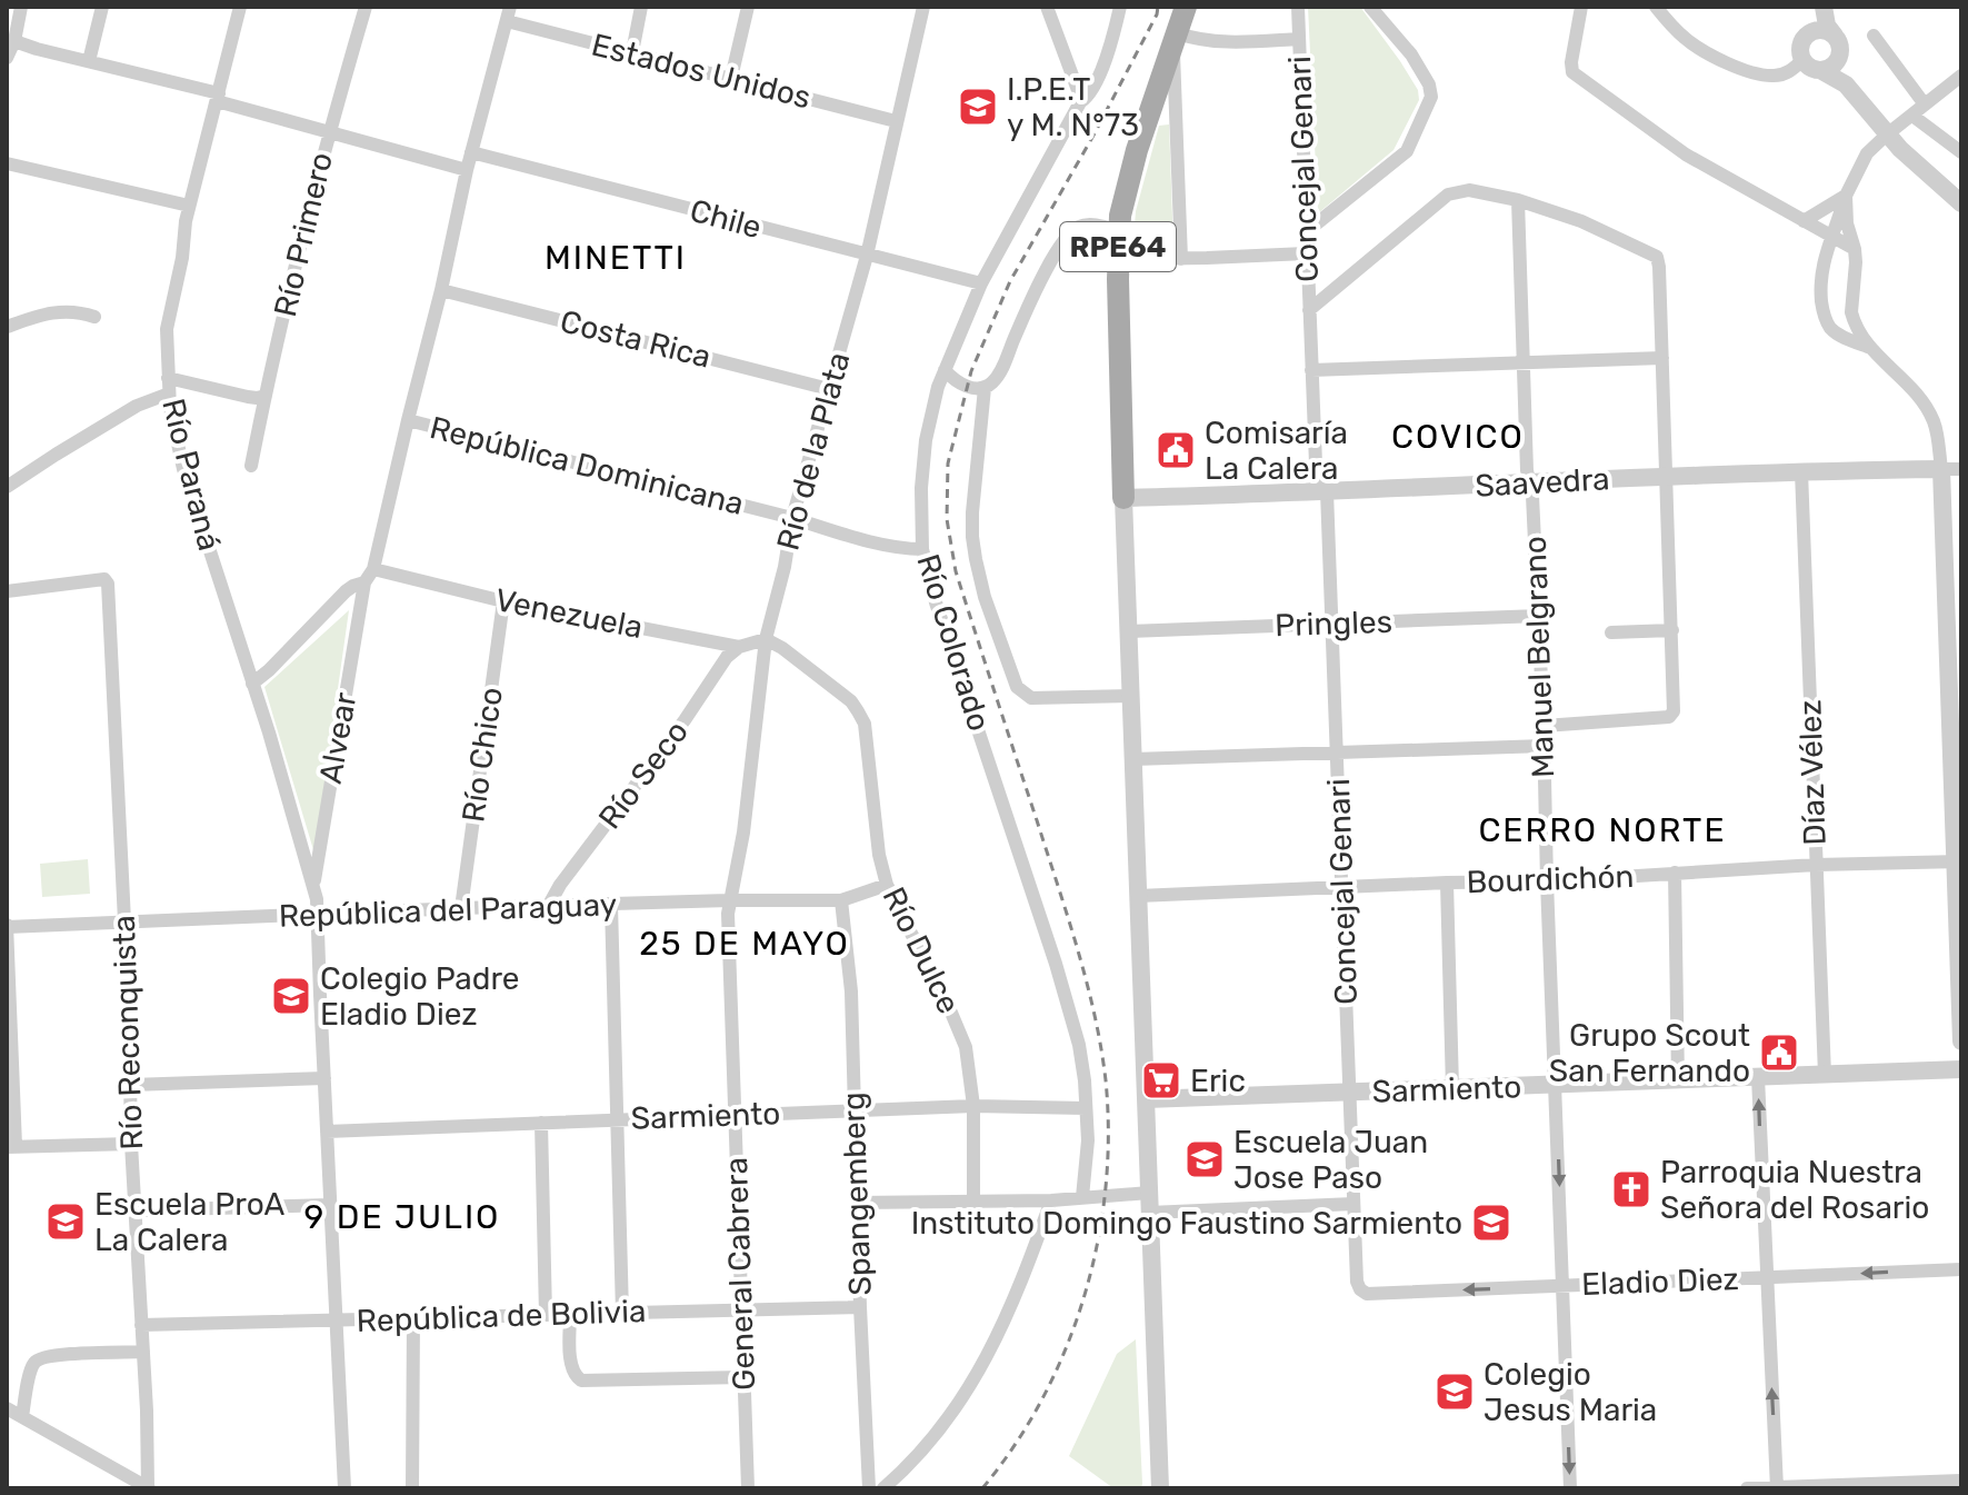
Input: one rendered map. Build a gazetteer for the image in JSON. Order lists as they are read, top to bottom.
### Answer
{
  "streets": {
    "main road": ["RPE64"],
    "street": [
      "Estados Unidos",
      "Concejal Genari",
      "Chile",
      "Río Primero",
      "Costa Rica",
      "Río de la Plata",
      "República Dominicana",
      "Río Paraná",
      "Saavedra",
      "Venezuela",
      "Pringles",
      "Río Colorado",
      "Manuel Belgrano",
      "Alvear",
      "Río Chico",
      "Díaz Vélez",
      "Río Seco",
      "Bourdichón",
      "República del Paraguay",
      "Río Dulce",
      "Río Reconquista",
      "Sarmiento",
      "Spangemberg",
      "General Cabrera",
      "Eladio Diez",
      "República de Bolivia"
    ]
  },
  "crossings": [
    ["Estados Unidos", "Río de la Plata"],
    ["Estados Unidos", "Alvear"],
    ["Concejal Genari", "Saavedra"],
    ["Concejal Genari", "Pringles"],
    ["Concejal Genari", "Bourdichón"],
    ["Concejal Genari", "Sarmiento"],
    ["Concejal Genari", "Eladio Diez"],
    ["Chile", "Río de la Plata"],
    ["Chile", "Río Colorado"],
    ["Chile", "Alvear"],
    ["RPE64", "Saavedra"],
    ["RPE64", "Pringles"],
    ["RPE64", "Bourdichón"],
    ["RPE64", "Sarmiento"],
    ["Costa Rica", "Río de la Plata"],
    ["Costa Rica", "Alvear"],
    ["Río de la Plata", "República Dominicana"],
    ["Río de la Plata", "Venezuela"],
    ["Río de la Plata", "República del Paraguay"],
    ["Río de la Plata", "Río Dulce"],
    ["Río de la Plata", "General Cabrera"],
    ["República Dominicana", "Río Colorado"],
    ["República Dominicana", "Alvear"],
    ["Río Paraná", "Alvear"],
    ["Saavedra", "Manuel Belgrano"],
    ["Saavedra", "Díaz Vélez"],
    ["Venezuela", "Alvear"],
    ["Venezuela", "Río Chico"],
    ["Venezuela", "Río Seco"],
    ["Venezuela", "Río Dulce"],
    ["Pringles", "Manuel Belgrano"],
    ["Río Colorado", "Sarmiento"],
    ["Manuel Belgrano", "Bourdichón"],
    ["Manuel Belgrano", "Sarmiento"],
    ["Manuel Belgrano", "Eladio Diez"],
    ["Alvear", "República del Paraguay"],
    ["Alvear", "Sarmiento"],
    ["Alvear", "República de Bolivia"],
    ["Río Chico", "República del Paraguay"],
    ["Díaz Vélez", "Bourdichón"],
    ["Díaz Vélez", "Sarmiento"],
    ["Río Seco", "República del Paraguay"],
    ["República del Paraguay", "Río Dulce"],
    ["República del Paraguay", "Río Reconquista"],
    ["República del Paraguay", "Spangemberg"],
    ["República del Paraguay", "General Cabrera"],
    ["Río Dulce", "Sarmiento"],
    ["Río Reconquista", "República de Bolivia"],
    ["Sarmiento", "Spangemberg"],
    ["Sarmiento", "General Cabrera"],
    ["Spangemberg", "República de Bolivia"],
    ["General Cabrera", "República de Bolivia"]
  ],
  "one_way": ["Eladio Diez"],
  "districts": [
    "MINETTI",
    "COVICO",
    "CERRO NORTE",
    "25 DE MAYO",
    "9 DE JULIO"
  ],
  "places": {
    "school or university": [
      "I.P.E.T y M. N°73",
      "Colegio Padre Eladio Diez",
      "Escuela Juan Jose Paso",
      "Escuela ProA La Calera",
      "Instituto Domingo Faustino Sarmiento",
      "Colegio Jesus Maria"
    ],
    "public building": ["Comisaría La Calera", "Grupo Scout San Fernando"],
    "supermarket": ["Eric"],
    "church": ["Parroquia Nuestra Señora del Rosario"]
  }
}
